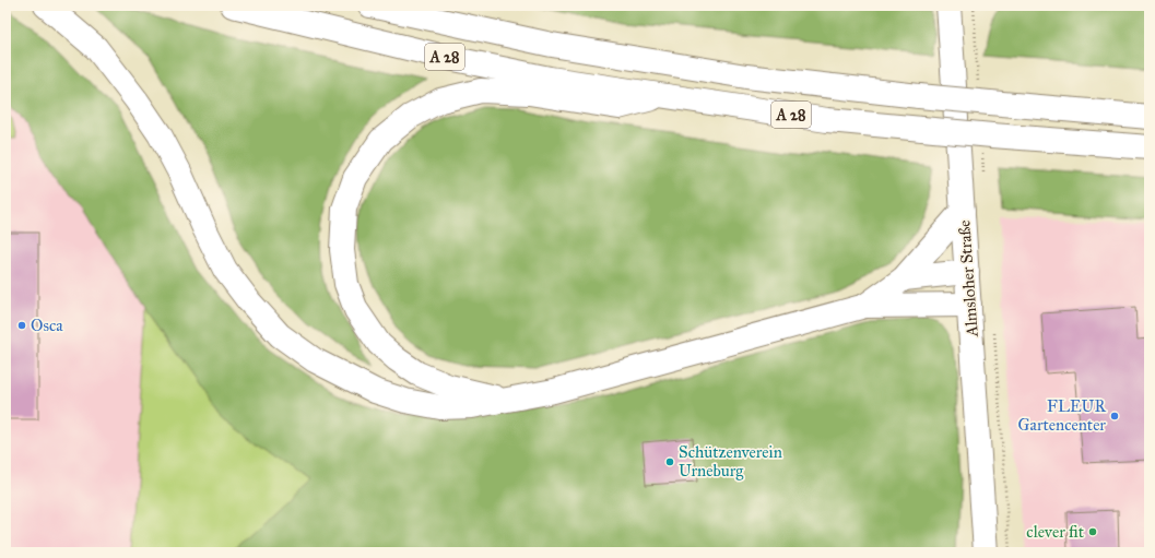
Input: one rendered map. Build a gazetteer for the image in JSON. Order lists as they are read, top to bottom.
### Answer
{
  "streets": {
    "main road": ["A 28", "Almsloher Straße"]
  },
  "places": [
    "Osca",
    "FLEUR Gartencenter",
    "Schützenverein Urneburg",
    "clever fit"
  ]
}
